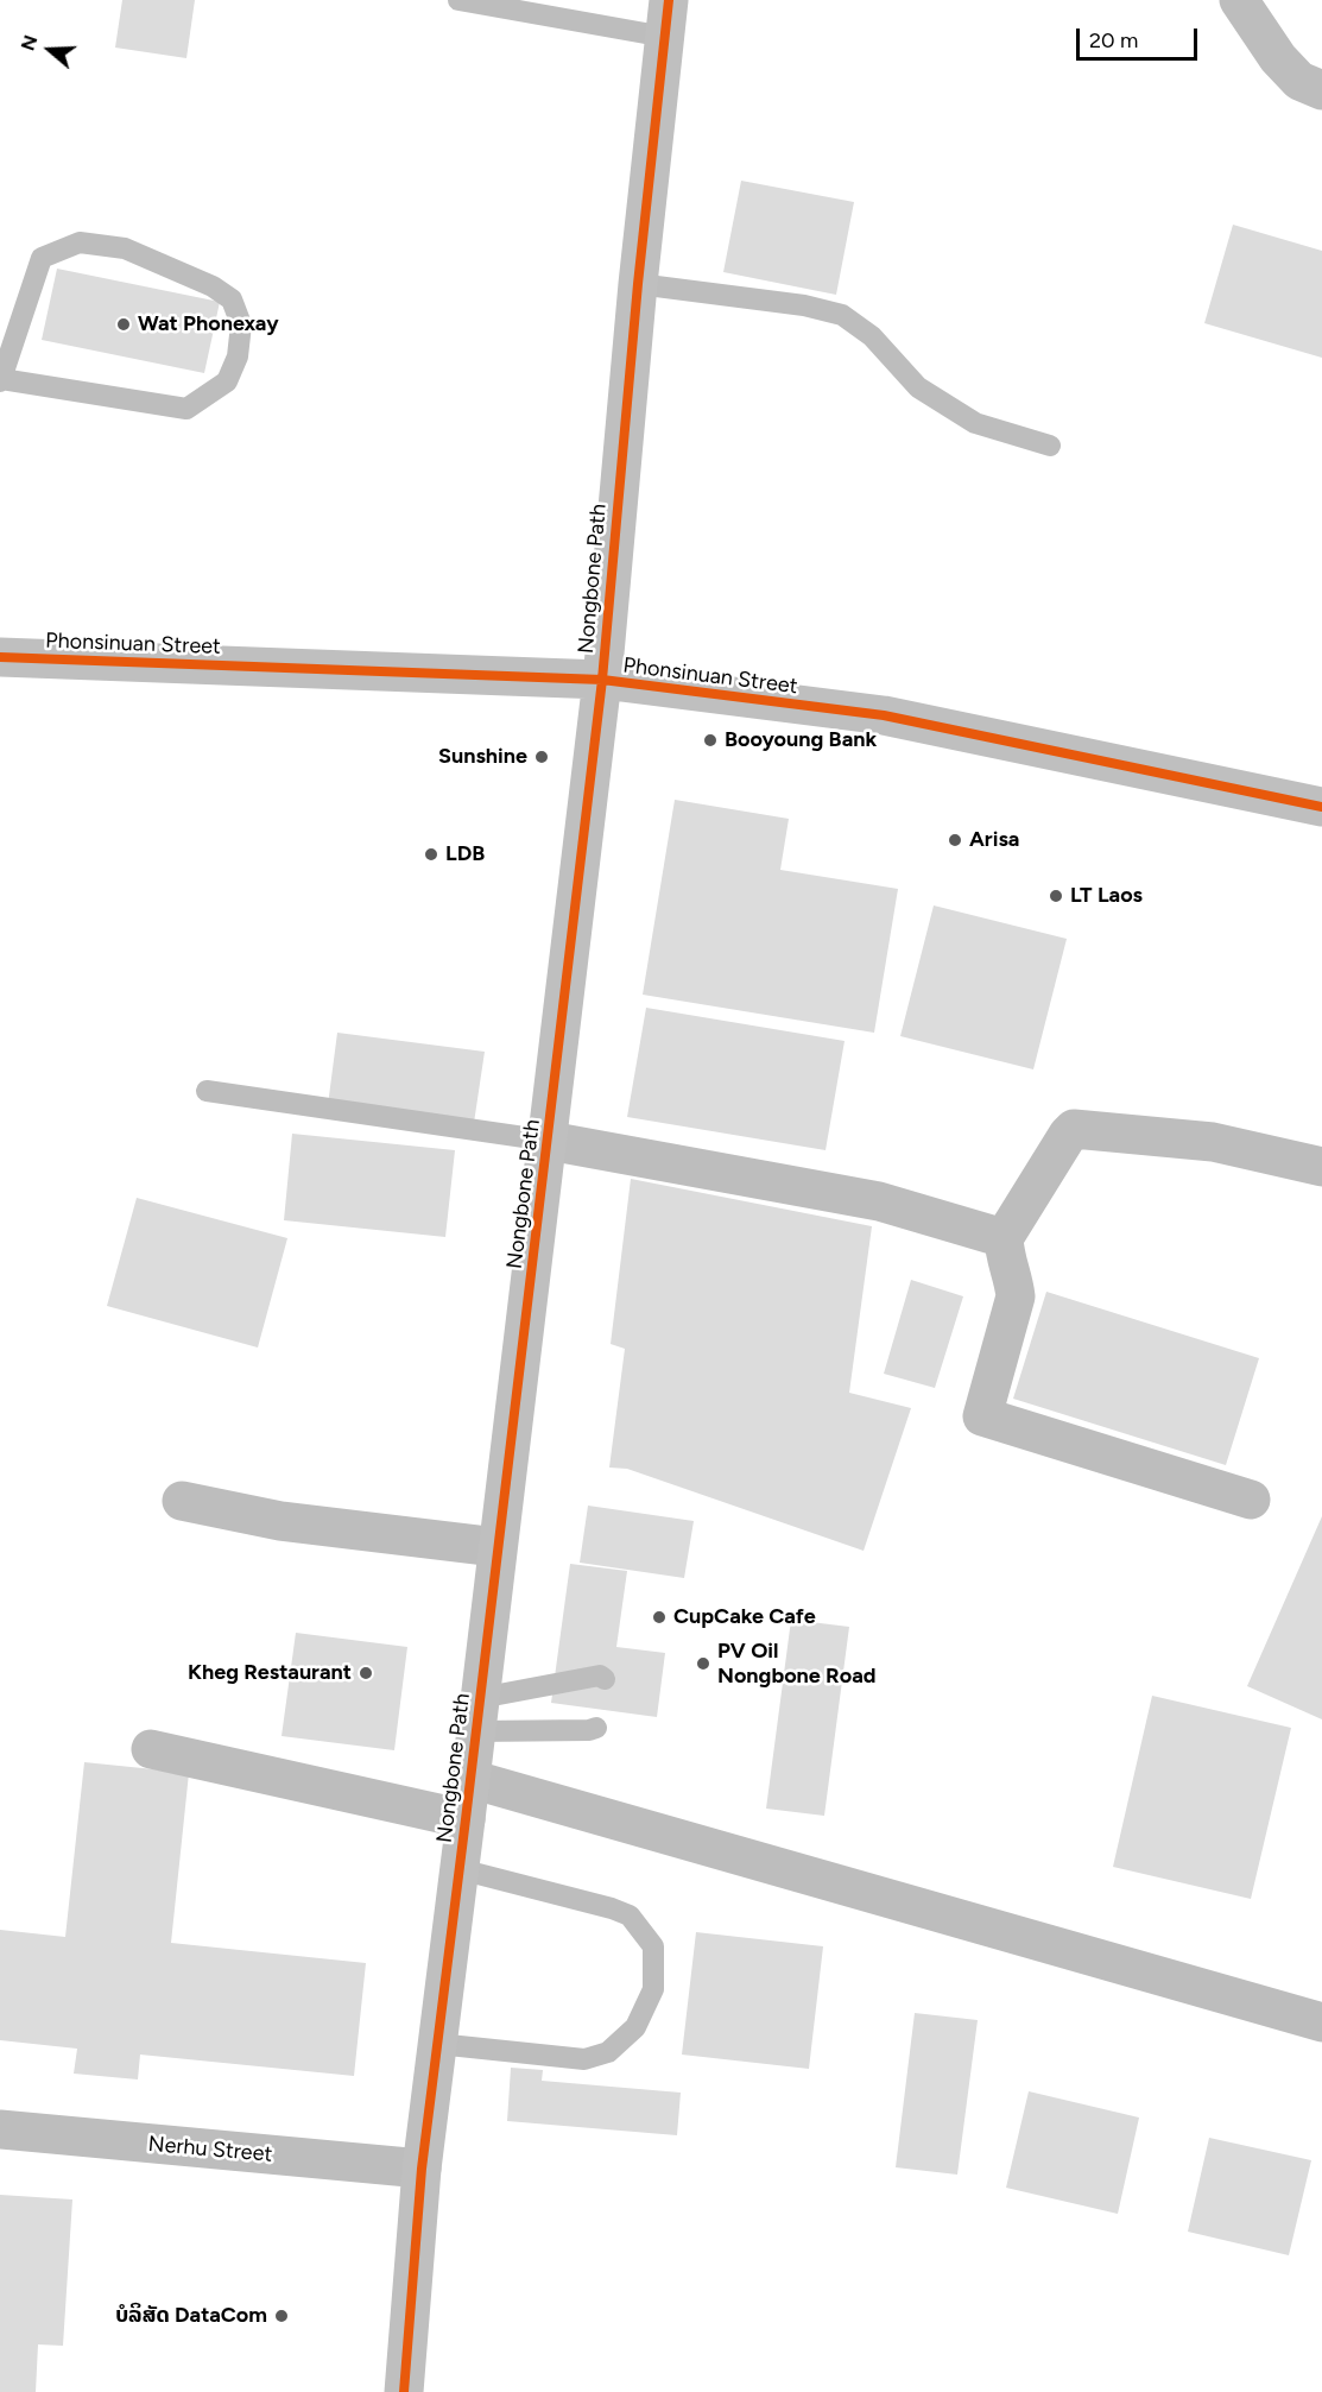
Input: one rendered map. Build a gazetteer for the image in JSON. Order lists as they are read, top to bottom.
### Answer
{
  "streets": {
    "street": ["Nongbone Path", "Phonsinuan Street", "Nerhu Street"]
  },
  "crossings": [
    ["Nongbone Path", "Phonsinuan Street"],
    ["Nongbone Path", "Nerhu Street"]
  ],
  "places": [
    "Wat Phonexay",
    "Booyoung Bank",
    "Sunshine",
    "Arisa",
    "LDB",
    "LT Laos",
    "CupCake Cafe",
    "PV Oil Nongbone Road",
    "Kheg Restaurant",
    "ບໍລິສັດ DataCom"
  ],
  "scale_bar": "20 m",
  "north": "left"
}
